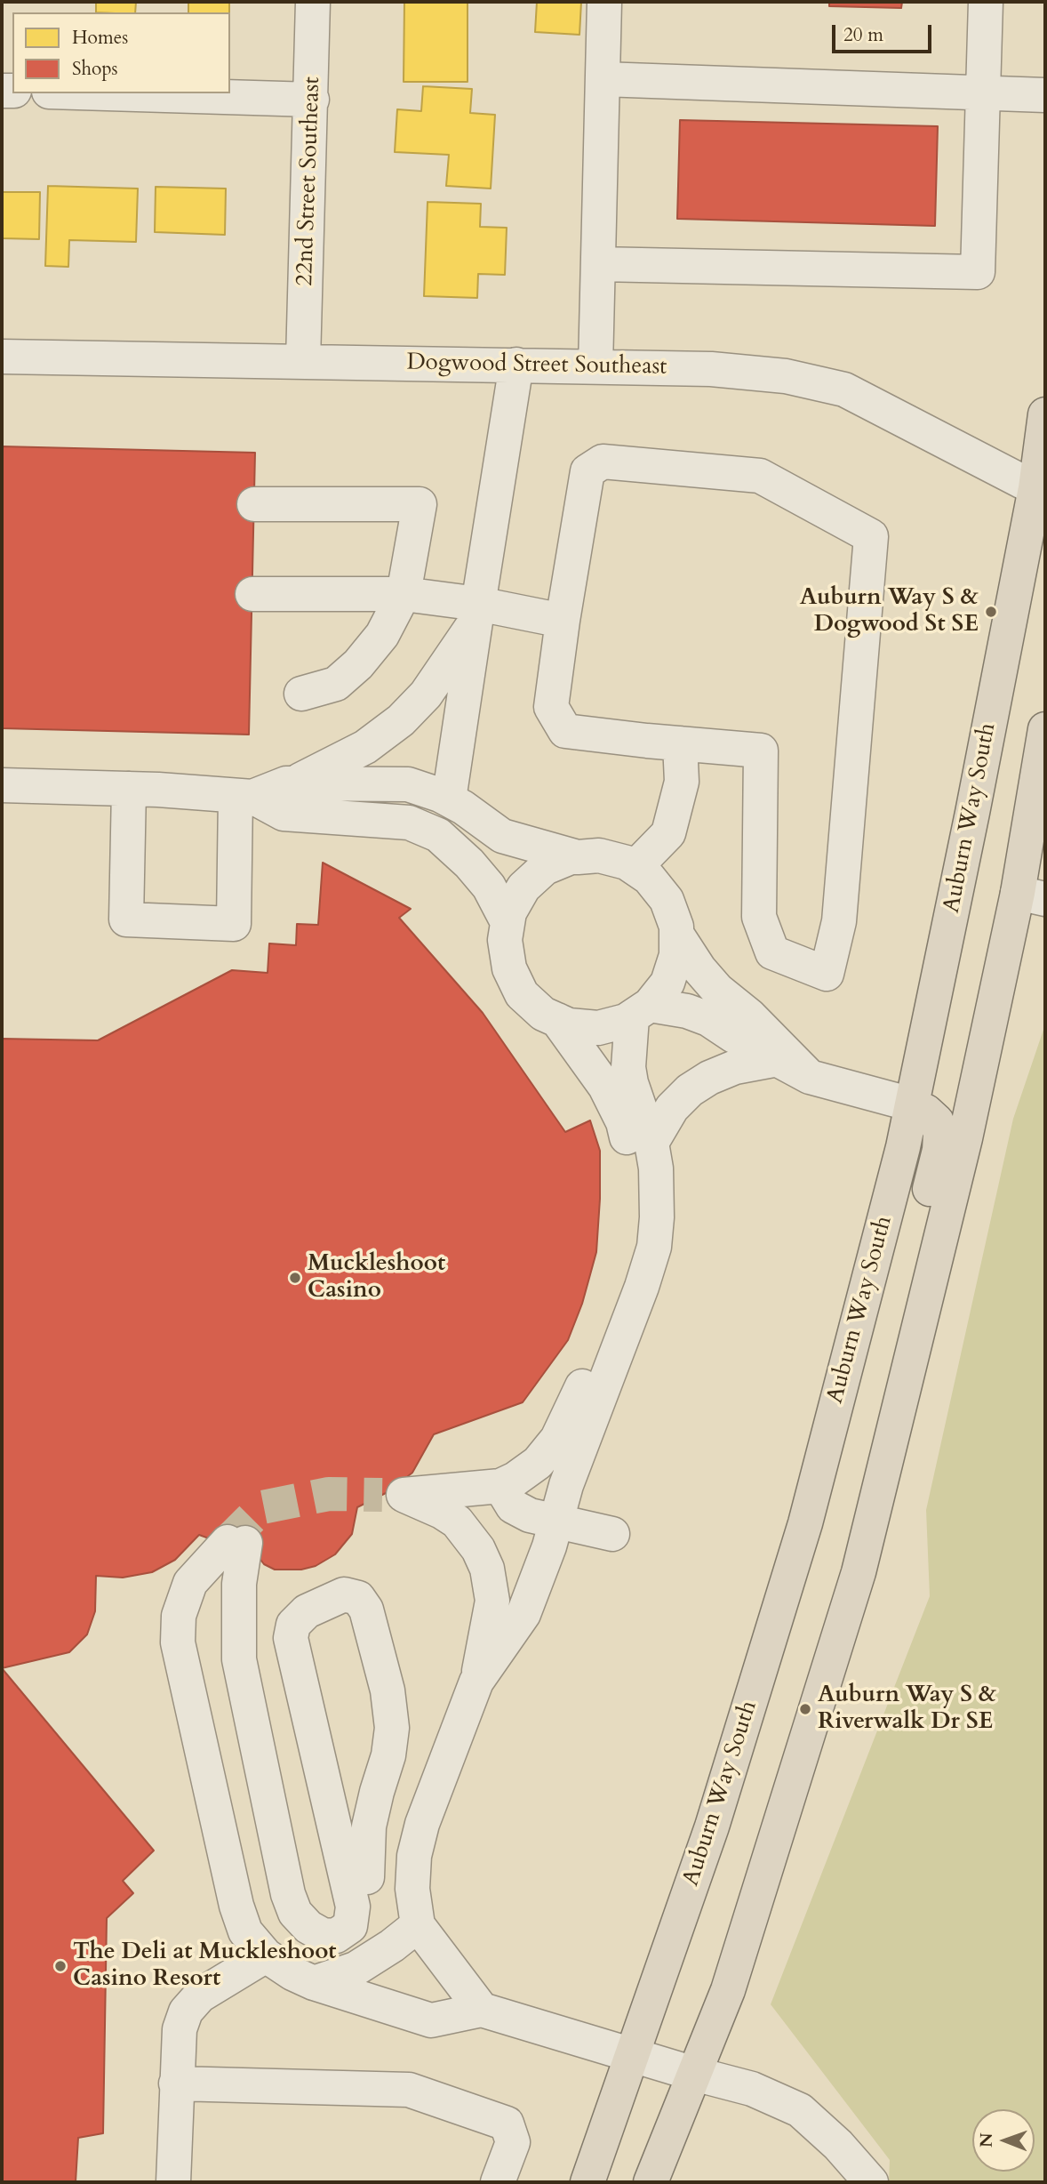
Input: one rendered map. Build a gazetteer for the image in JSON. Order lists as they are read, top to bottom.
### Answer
{
  "streets": {
    "main road": ["Auburn Way South"],
    "street": ["22nd Street Southeast", "Dogwood Street Southeast"]
  },
  "crossings": [
    ["22nd Street Southeast", "Dogwood Street Southeast"],
    ["Dogwood Street Southeast", "Auburn Way South"]
  ],
  "places": [
    "Auburn Way S & Dogwood St SE",
    "Muckleshoot Casino",
    "Auburn Way S & Riverwalk Dr SE",
    "The Deli at Muckleshoot Casino Resort"
  ],
  "legend": ["Homes", "Shops"],
  "scale_bar": "20 m",
  "north": "left"
}
